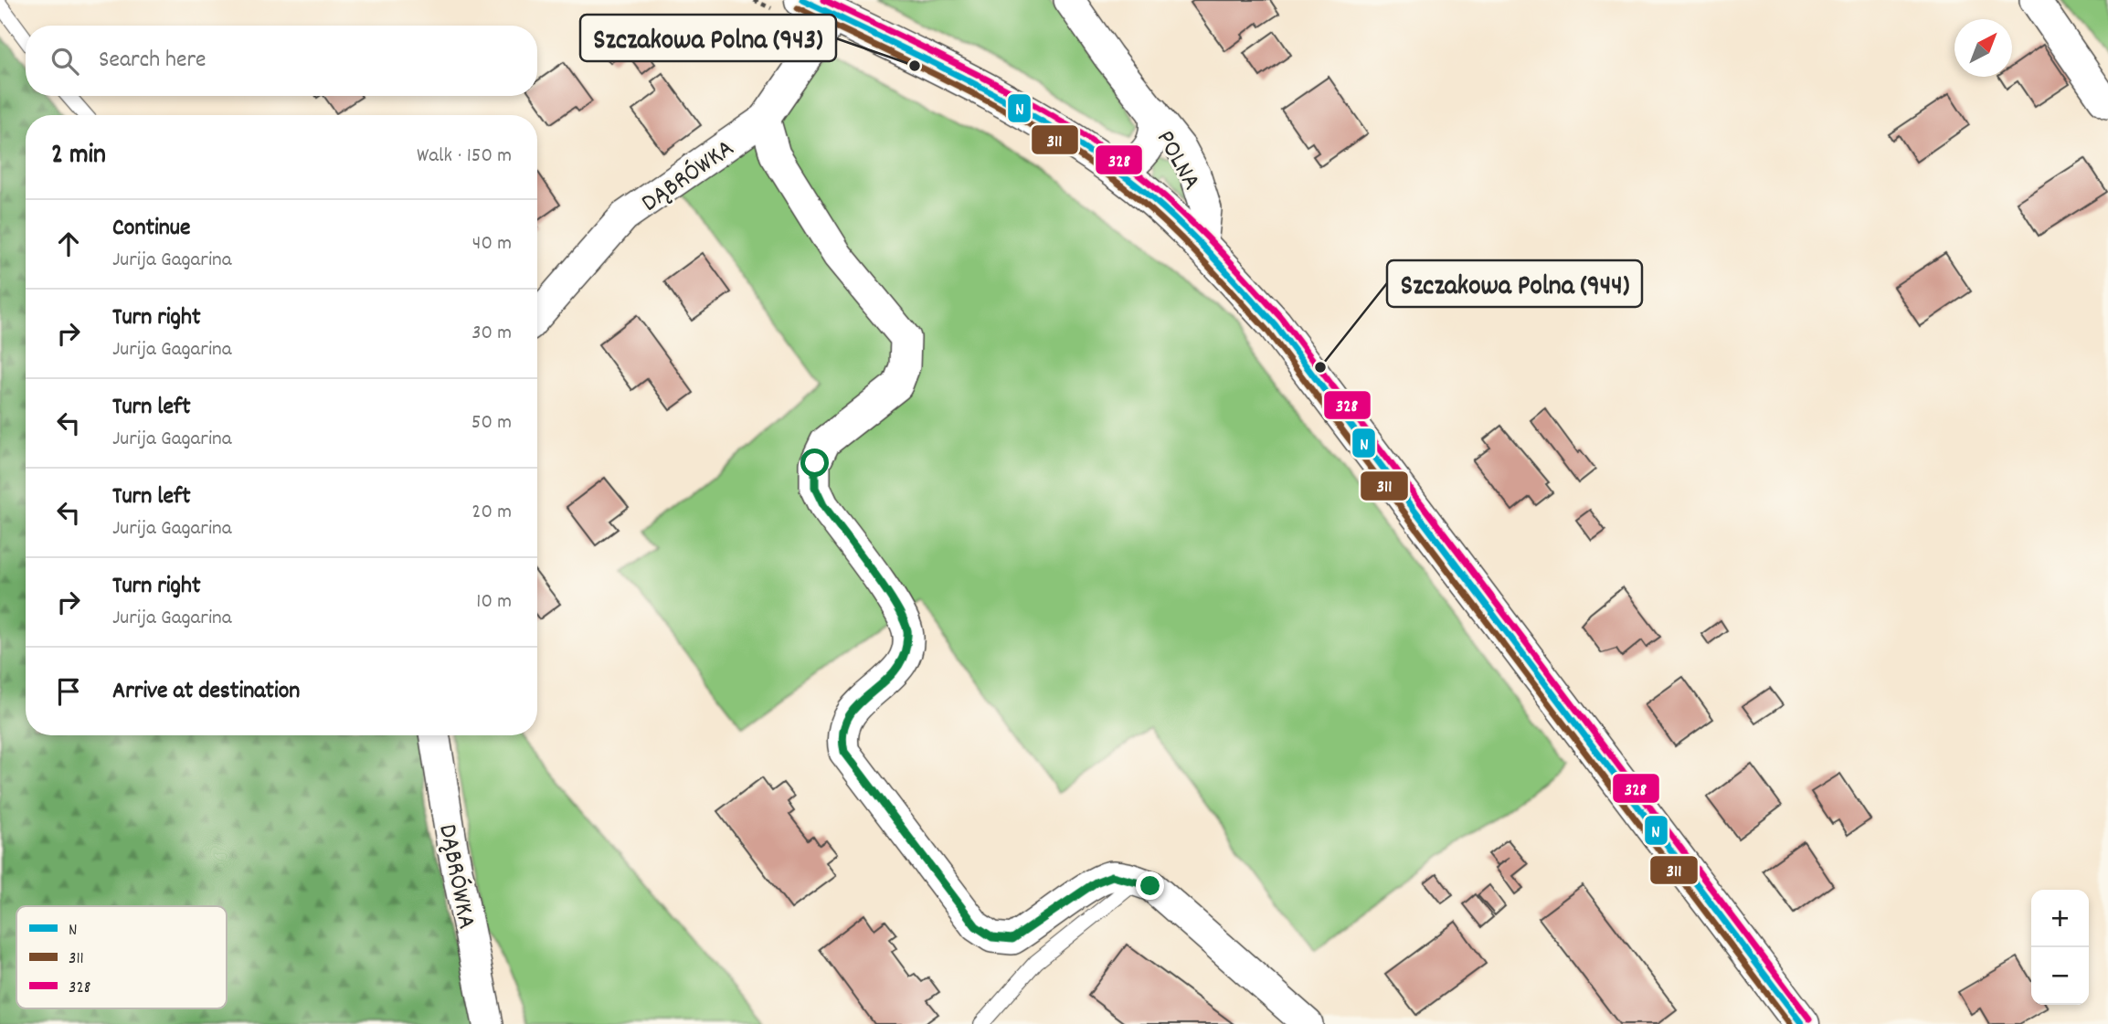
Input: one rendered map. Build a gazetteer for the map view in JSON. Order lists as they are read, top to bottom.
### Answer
{
  "streets": {
    "street": ["POLNA", "DĄBRÓWKA"]
  },
  "places": ["Szczakowa Polna (943)", "Szczakowa Polna (944)"],
  "lines": ["transit line N", "transit line 328", "transit line 311"],
  "legend": ["N", "311", "328"],
  "north": "top right",
  "page": {
    "search": "Search here",
    "heading": ["2 min", "Walk · 150 m"],
    "list": [
      ["Continue", "Jurija Gagarina", "40 m"],
      ["Turn right", "Jurija Gagarina", "30 m"],
      ["Turn left", "Jurija Gagarina", "50 m"],
      ["Turn left", "Jurija Gagarina", "20 m"],
      ["Turn right", "Jurija Gagarina", "10 m"],
      "Arrive at destination"
    ],
    "map_buttons": ["+", "−"]
  }
}
